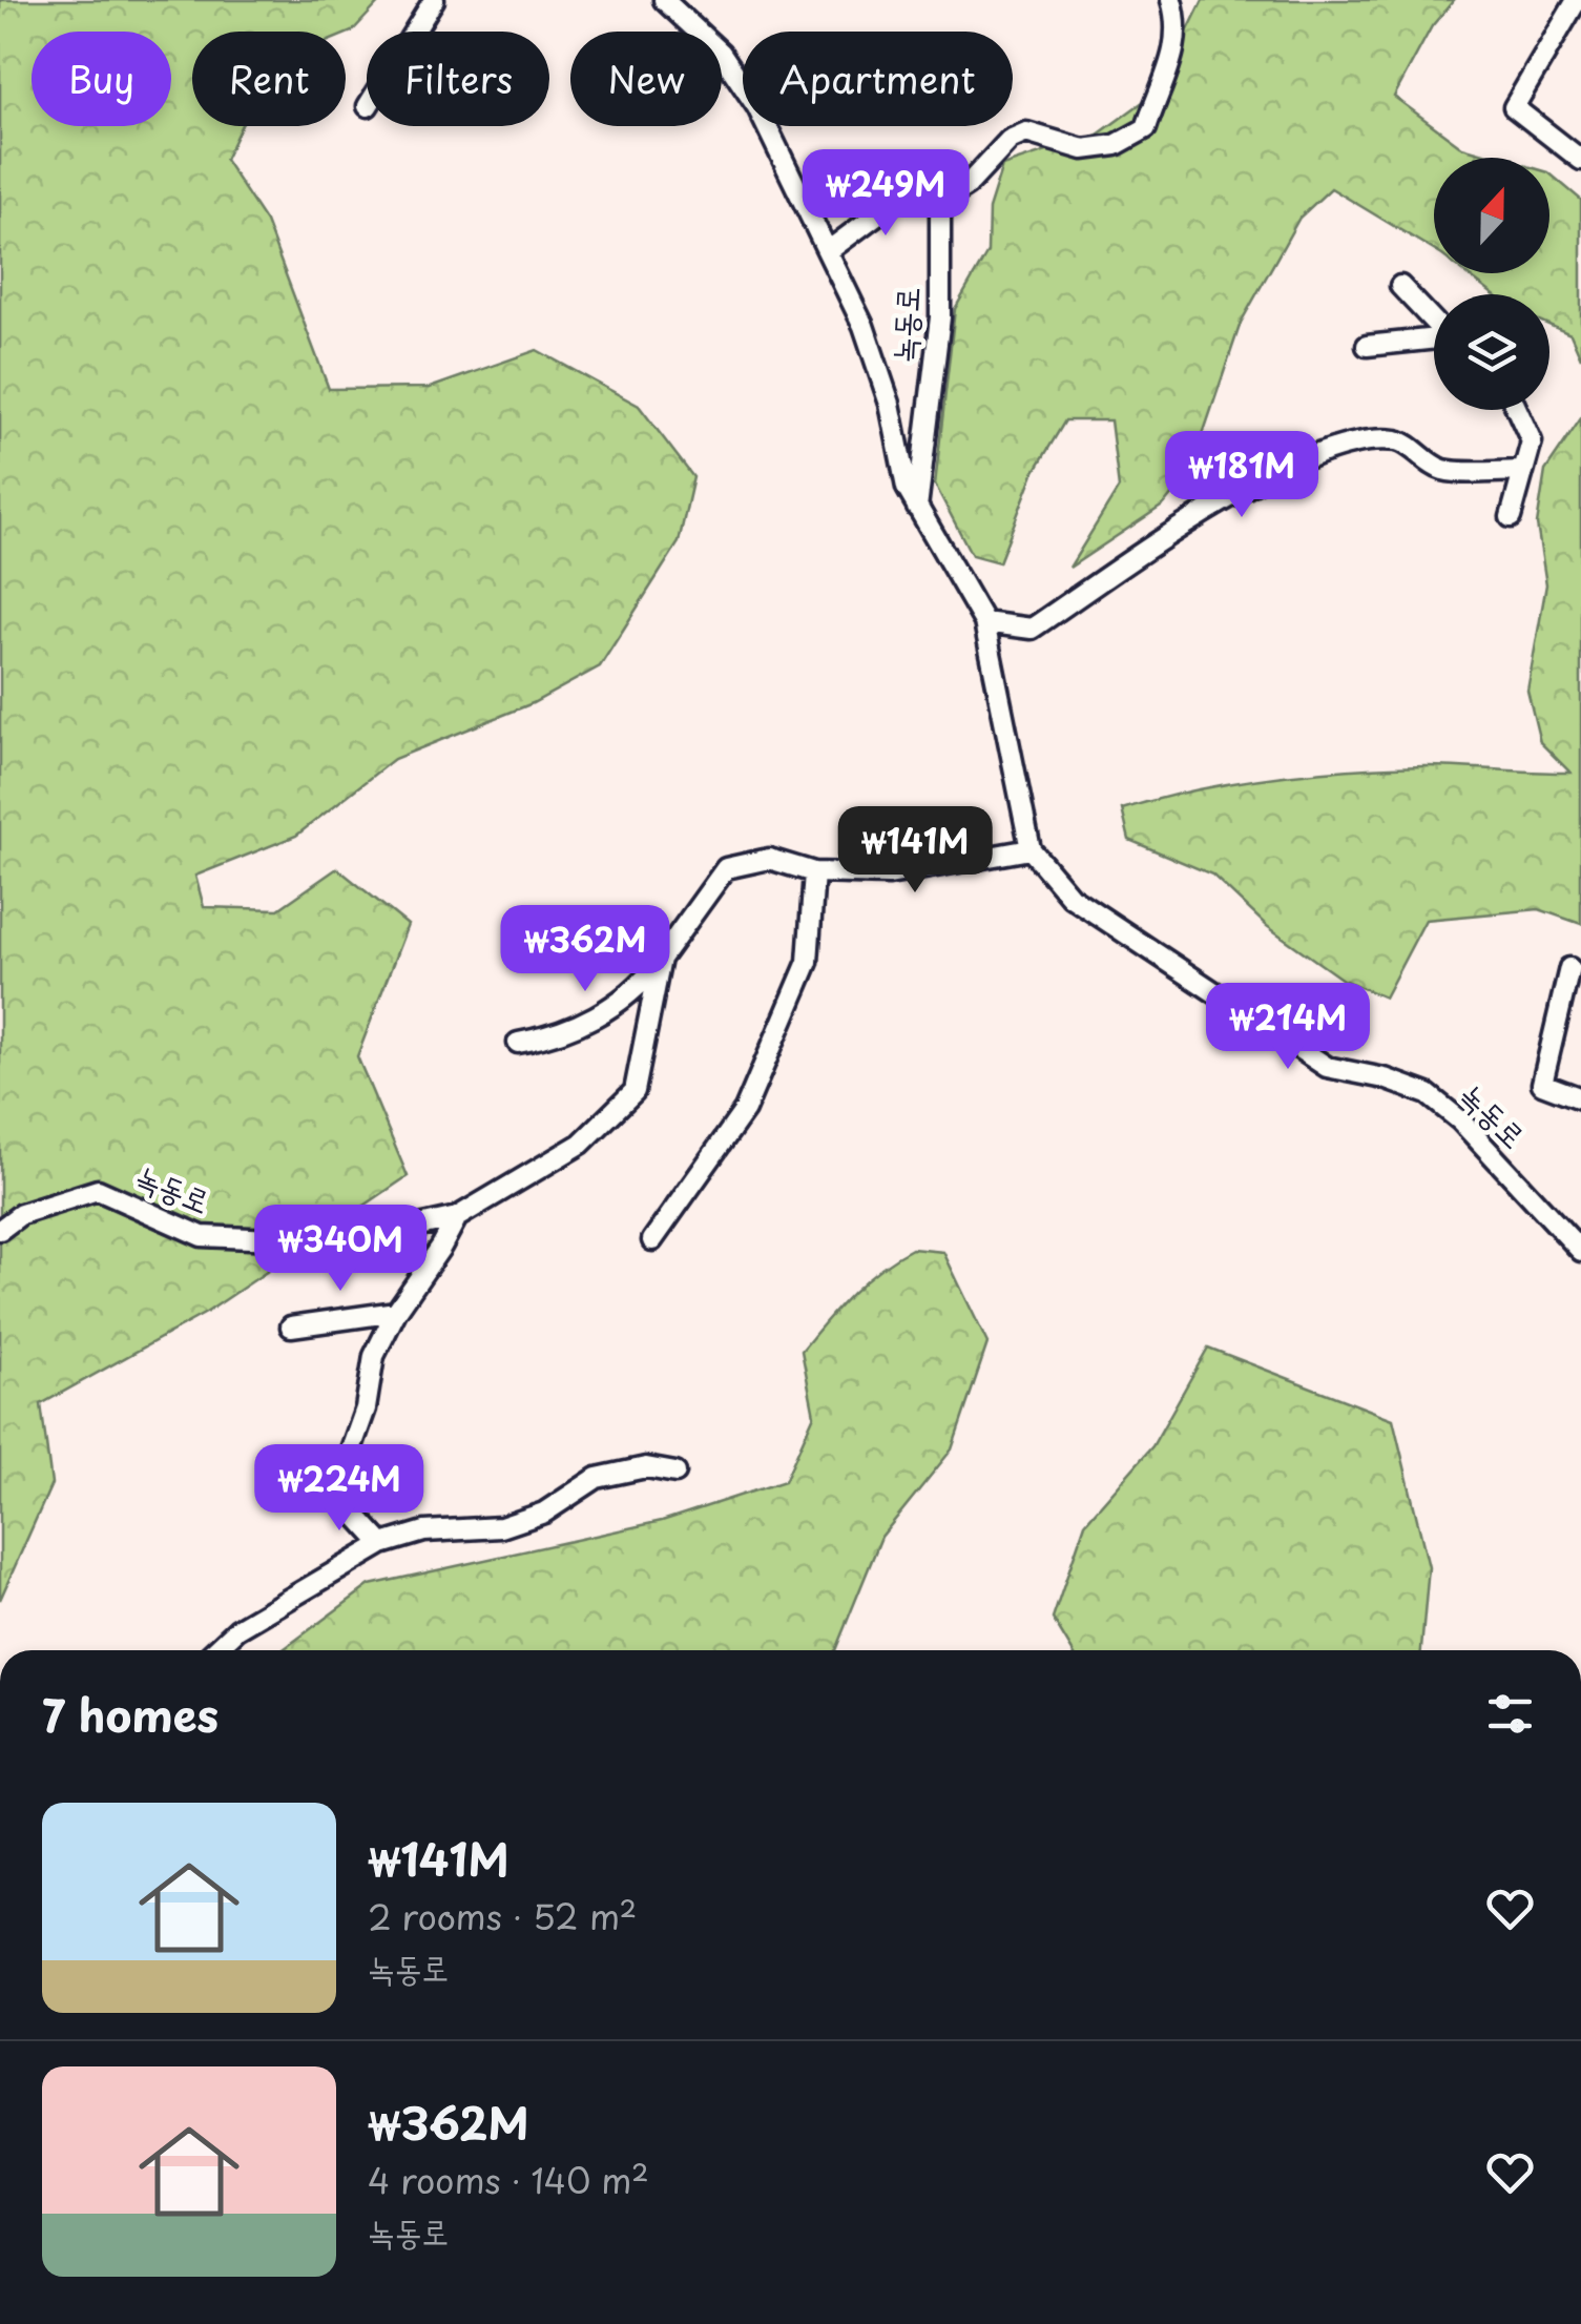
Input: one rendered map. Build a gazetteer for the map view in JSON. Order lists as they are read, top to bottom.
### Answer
{
  "streets": {
    "street": ["녹동로"]
  },
  "north": "top",
  "page": {
    "chip": [
      "Buy",
      "Rent",
      "Filters",
      "New",
      "Apartment"
    ],
    "price": [
      "₩249M",
      "₩181M",
      "₩141M",
      "₩362M",
      "₩214M",
      "₩340M",
      "₩224M"
    ],
    "heading": "7 homes",
    "list": [
      {
        "name": "₩141M",
        "note": "2 rooms · 52 m² · 녹동로"
      },
      {
        "name": "₩362M",
        "note": "4 rooms · 140 m² · 녹동로"
      }
    ]
  }
}
